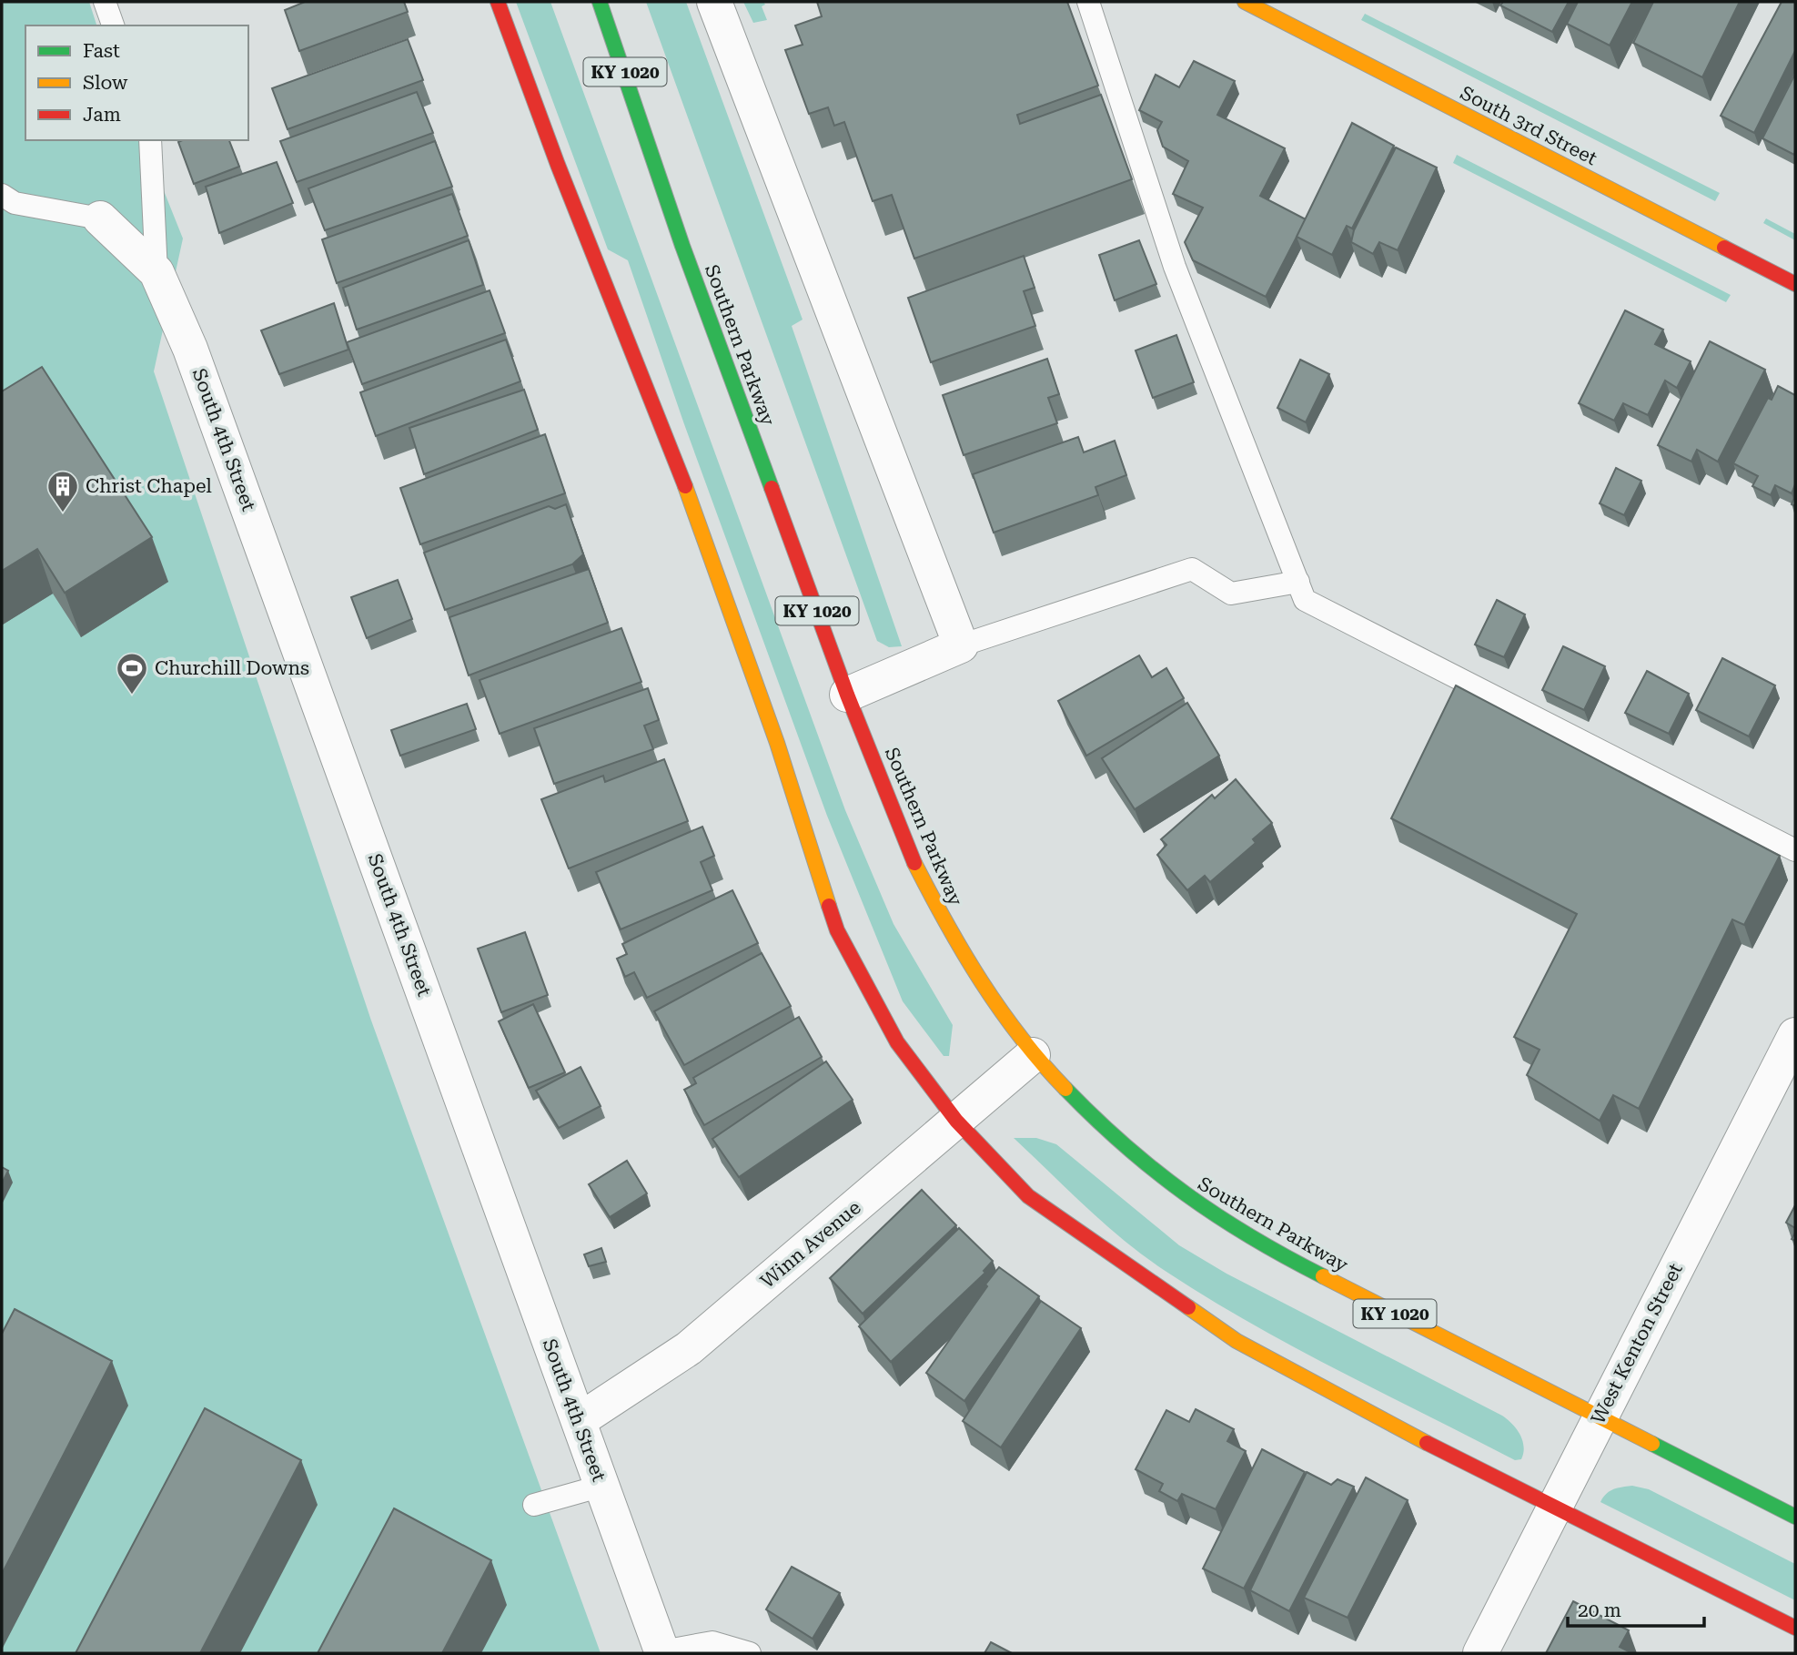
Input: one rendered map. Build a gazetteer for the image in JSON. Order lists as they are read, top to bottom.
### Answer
{
  "streets": {
    "main road": ["KY 1020", "South 3rd Street", "Southern Parkway"],
    "street": ["South 4th Street", "Winn Avenue", "West Kenton Street"]
  },
  "crossings": [
    ["Southern Parkway", "Winn Avenue"],
    ["Southern Parkway", "West Kenton Street"],
    ["South 4th Street", "Winn Avenue"]
  ],
  "places": {
    "building": ["Christ Chapel"],
    "sports": ["Churchill Downs"]
  },
  "legend": ["Fast", "Slow", "Jam"],
  "scale_bar": "20 m"
}
